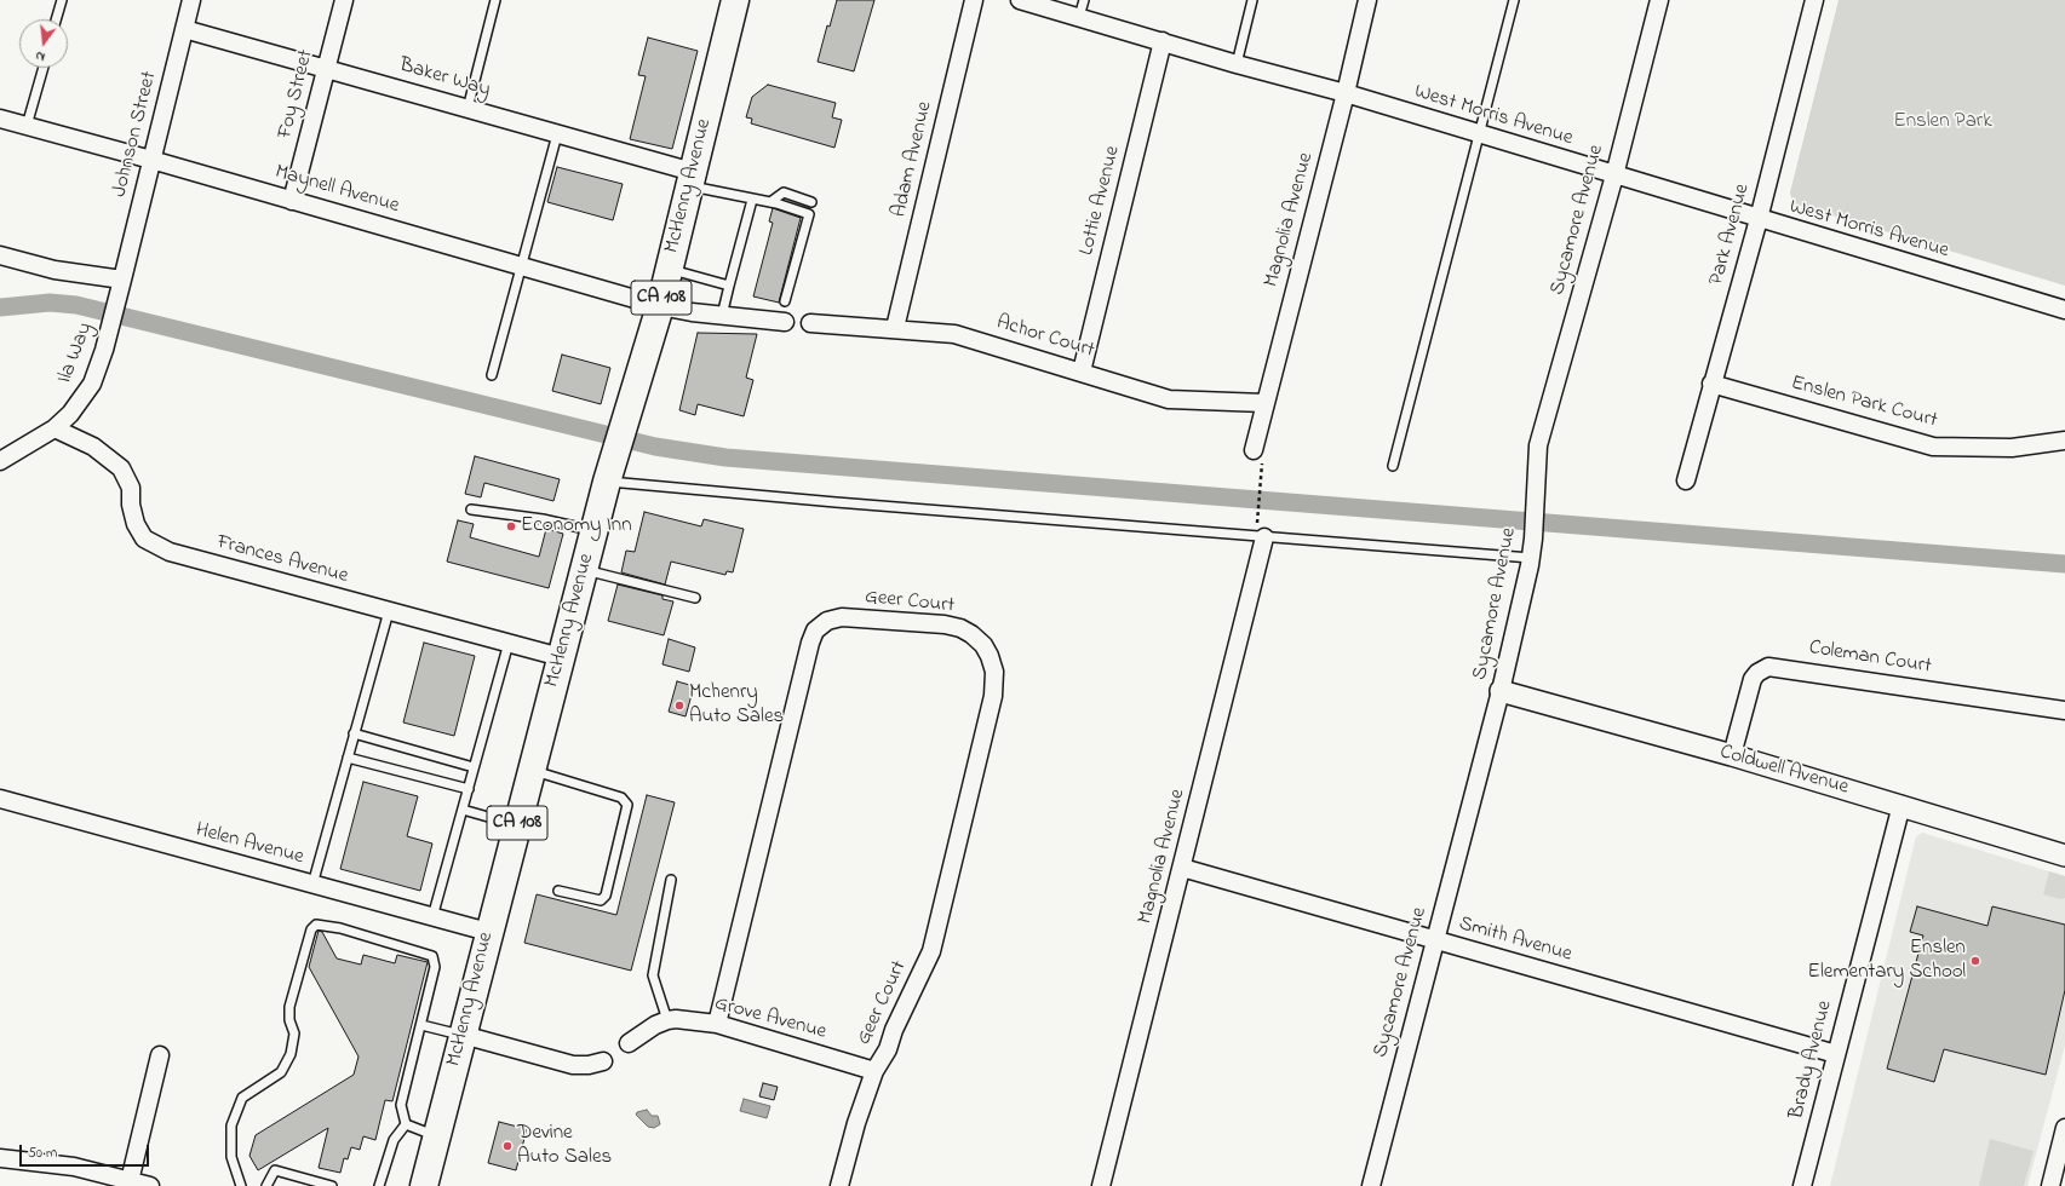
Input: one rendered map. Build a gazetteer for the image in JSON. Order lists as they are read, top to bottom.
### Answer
{
  "streets": {
    "main road": ["McHenry Avenue", "CA 108"],
    "street": [
      "Baker Way",
      "Foy Street",
      "West Morris Avenue",
      "Johnson Street",
      "Adam Avenue",
      "Maynell Avenue",
      "Lottie Avenue",
      "Magnolia Avenue",
      "Sycamore Avenue",
      "Park Avenue",
      "Achor Court",
      "Ila Way",
      "Enslen Park Court",
      "Frances Avenue",
      "Geer Court",
      "Coleman Court",
      "Coldwell Avenue",
      "Helen Avenue",
      "Smith Avenue",
      "Grove Avenue",
      "Brady Avenue"
    ]
  },
  "crossings": [
    ["Baker Way", "Foy Street"],
    ["Baker Way", "Johnson Street"],
    ["Baker Way", "McHenry Avenue"],
    ["Foy Street", "Maynell Avenue"],
    ["West Morris Avenue", "Lottie Avenue"],
    ["West Morris Avenue", "Magnolia Avenue"],
    ["West Morris Avenue", "Sycamore Avenue"],
    ["West Morris Avenue", "Park Avenue"],
    ["Johnson Street", "Maynell Avenue"],
    ["Johnson Street", "Ila Way"],
    ["Adam Avenue", "Achor Court"],
    ["McHenry Avenue", "Maynell Avenue"],
    ["McHenry Avenue", "Frances Avenue"],
    ["McHenry Avenue", "Helen Avenue"],
    ["Lottie Avenue", "Achor Court"],
    ["Magnolia Avenue", "Achor Court"],
    ["Magnolia Avenue", "Smith Avenue"],
    ["Sycamore Avenue", "Coldwell Avenue"],
    ["Sycamore Avenue", "Smith Avenue"],
    ["Park Avenue", "Enslen Park Court"],
    ["Ila Way", "Frances Avenue"],
    ["Geer Court", "Grove Avenue"],
    ["Coleman Court", "Coldwell Avenue"],
    ["Coldwell Avenue", "Brady Avenue"],
    ["Smith Avenue", "Brady Avenue"]
  ],
  "parks": ["Enslen Park"],
  "places": [
    "Economy Inn",
    "Mchenry Auto Sales",
    "Enslen Elementary School",
    "Devine Auto Sales"
  ],
  "scale_bar": "50 m",
  "north": "bottom"
}
